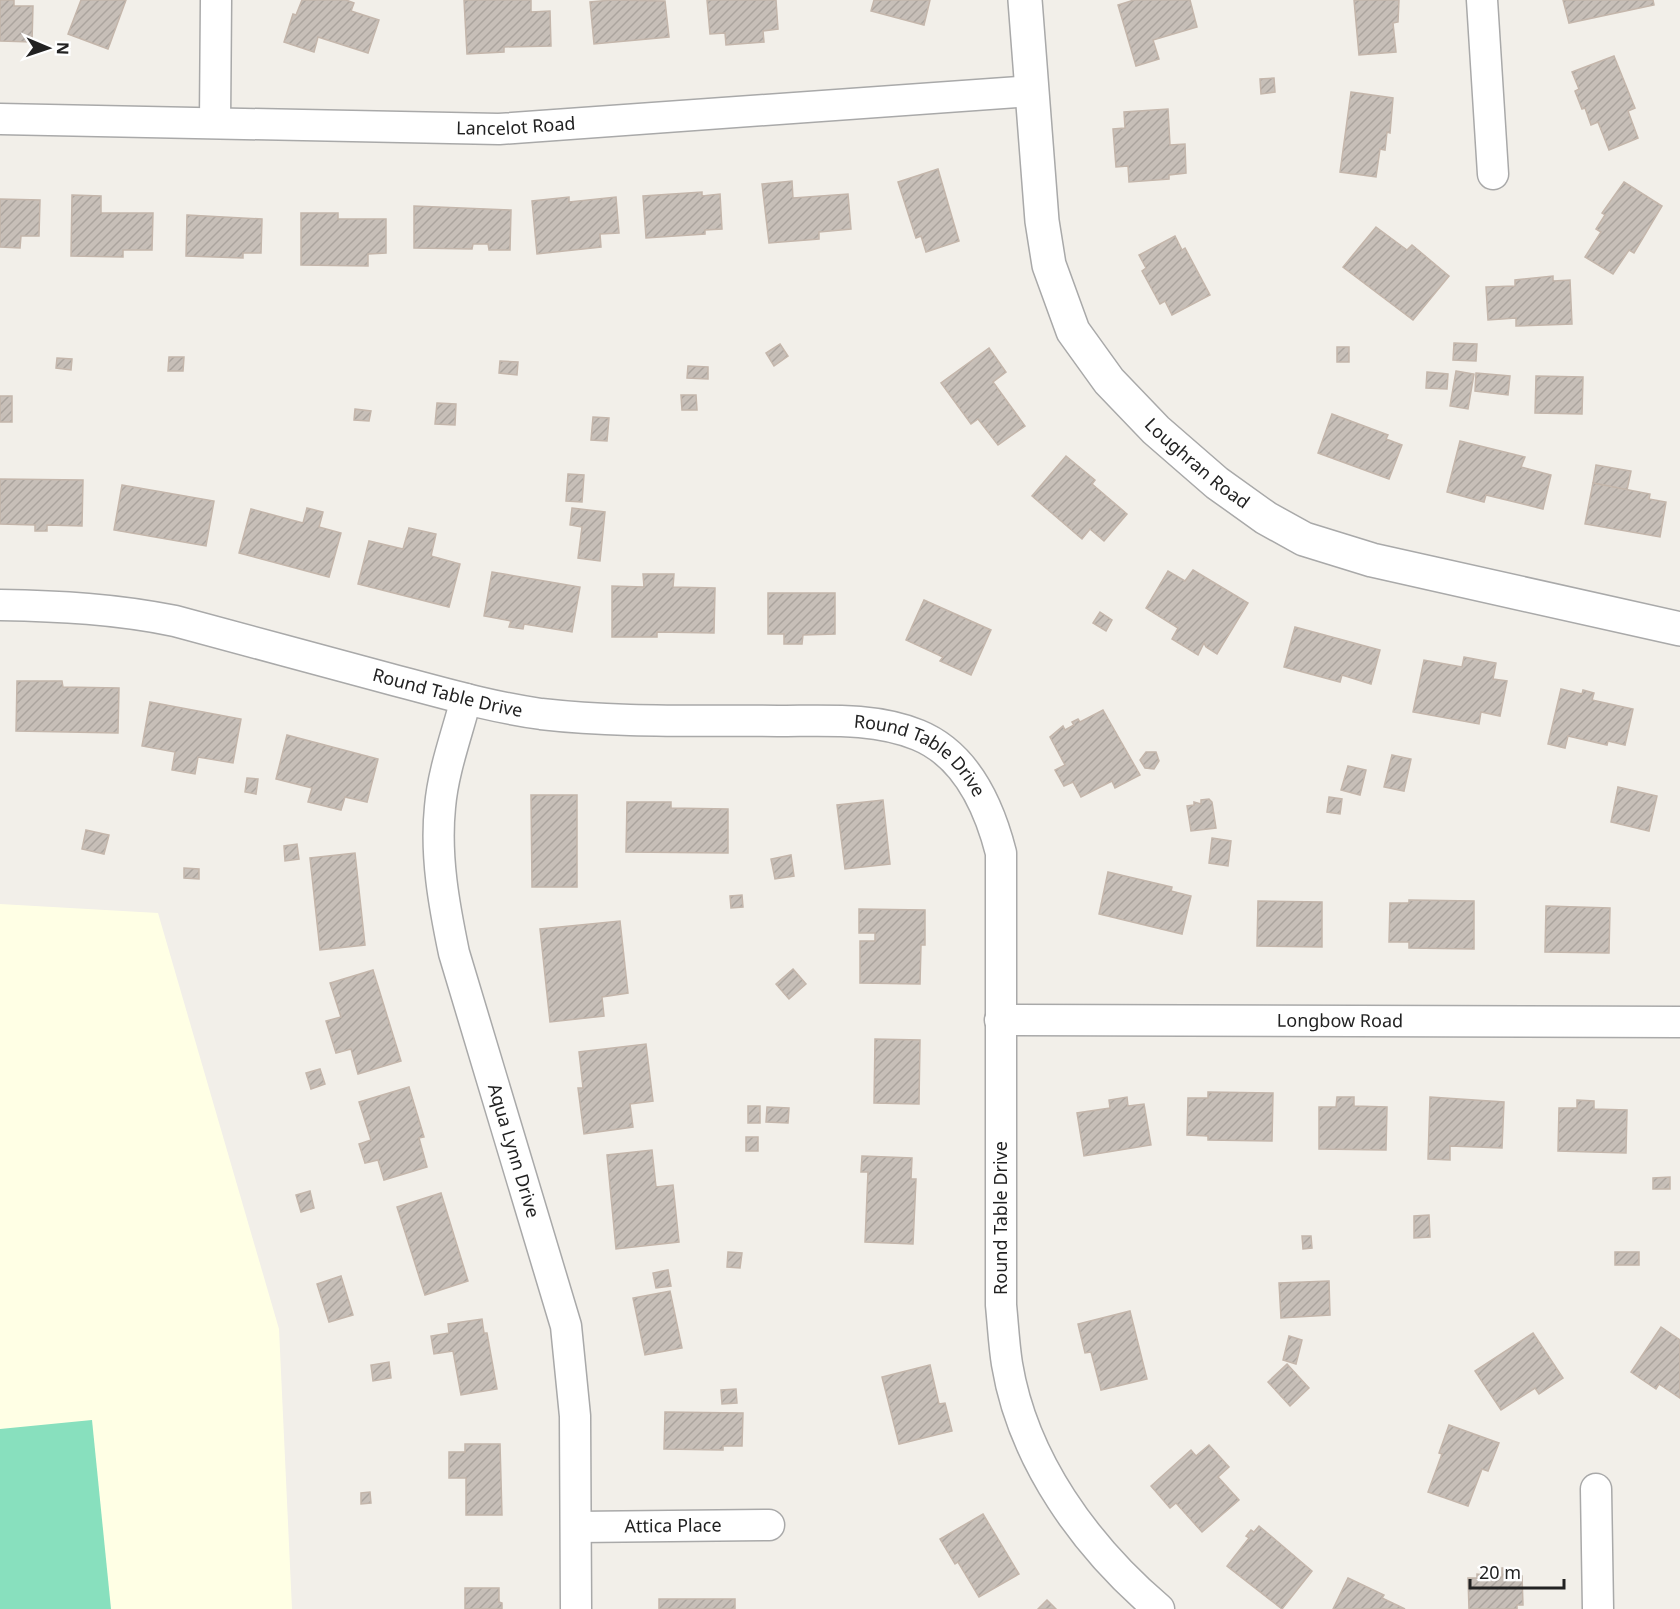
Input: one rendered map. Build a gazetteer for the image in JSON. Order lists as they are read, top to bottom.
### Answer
{
  "streets": {
    "street": [
      "Lancelot Road",
      "Loughran Road",
      "Round Table Drive",
      "Longbow Road",
      "Aqua Lynn Drive",
      "Attica Place"
    ]
  },
  "crossings": [
    ["Lancelot Road", "Loughran Road"],
    ["Round Table Drive", "Longbow Road"],
    ["Round Table Drive", "Aqua Lynn Drive"],
    ["Aqua Lynn Drive", "Attica Place"]
  ],
  "scale_bar": "20 m",
  "north": "right"
}
